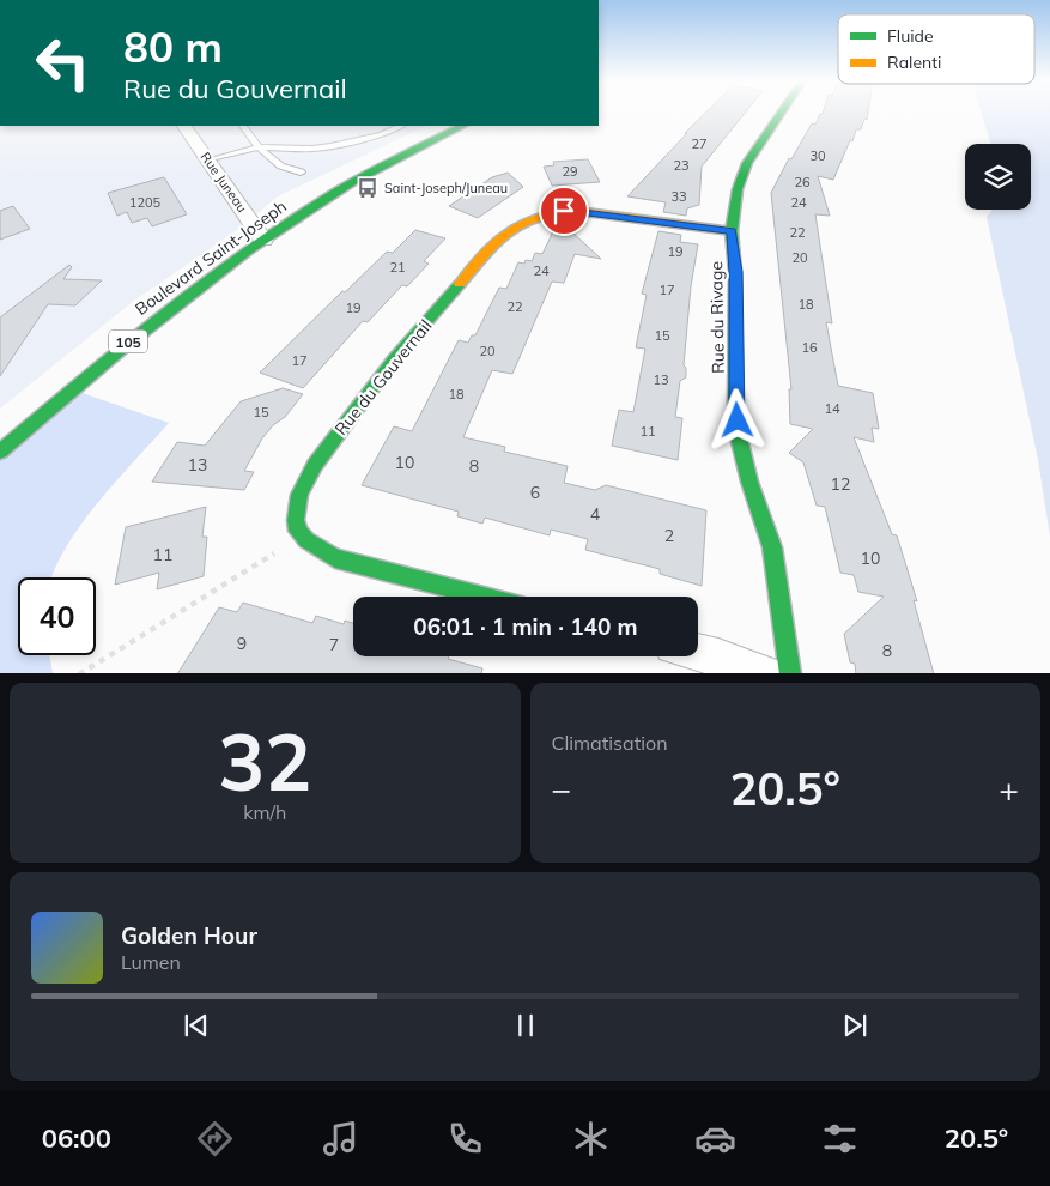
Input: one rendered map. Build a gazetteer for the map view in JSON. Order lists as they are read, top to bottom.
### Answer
{
  "streets": {
    "street": [
      "Rue Juneau",
      "Boulevard Saint-Joseph",
      "Rue du Rivage",
      "105",
      "Rue du Gouvernail"
    ]
  },
  "crossings": [
    ["Rue Juneau", "Boulevard Saint-Joseph"],
    ["Rue du Rivage", "Rue du Gouvernail"]
  ],
  "places": {
    "bus stop": ["Saint-Joseph/Juneau"]
  },
  "house_numbers": [
    "27",
    "30",
    "23",
    "29",
    "26",
    "33",
    "1205",
    "24",
    "22",
    "19",
    "20",
    "21",
    "24",
    "17",
    "18",
    "22",
    "19",
    "15",
    "16",
    "20",
    "17",
    "13",
    "18",
    "14",
    "15",
    "11",
    "10",
    "13",
    "8",
    "12",
    "6",
    "4",
    "2",
    "11",
    "10",
    "9",
    "7",
    "8"
  ],
  "legend": ["Fluide", "Ralenti"],
  "page": {
    "turn": ["80 m", "Rue du Gouvernail"],
    "limit": "40",
    "trip": "06:01 · 1 min · 140 m",
    "tile": [
      ["32", "km/h"],
      "Climatisation"
    ],
    "heat": ["−", "20.5°", "+"],
    "song": ["Golden Hour", "Lumen"],
    "tabs": ["06:00", "20.5°"]
  }
}
